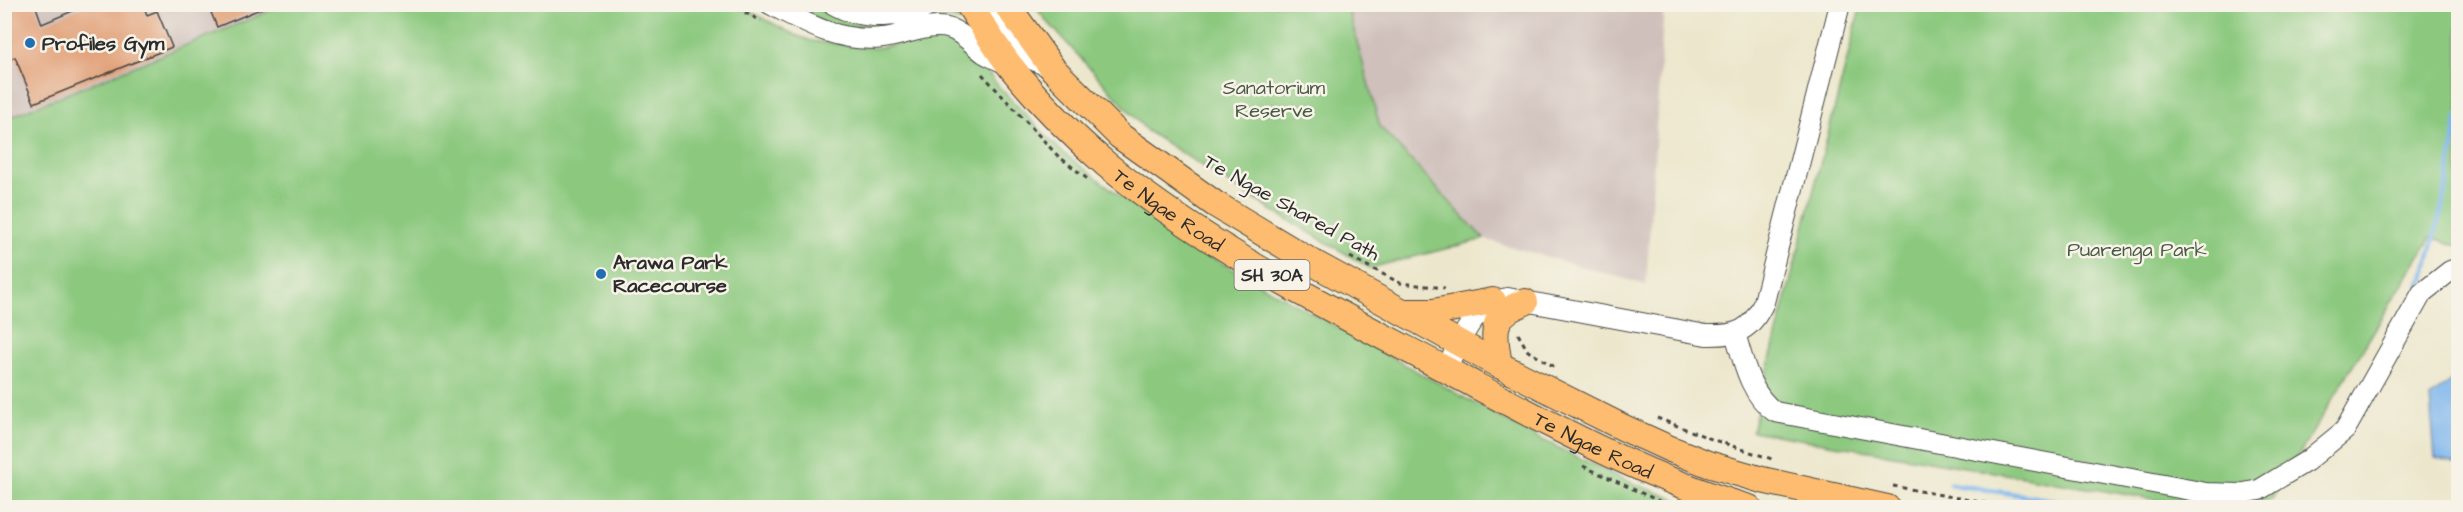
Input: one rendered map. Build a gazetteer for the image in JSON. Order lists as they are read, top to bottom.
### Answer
{
  "streets": {
    "main road": ["Te Ngae Road", "SH 30A"],
    "path": ["Te Ngae Shared Path"]
  },
  "crossings": [
    ["Te Ngae Road", "SH 30A"]
  ],
  "parks": ["Sanatorium Reserve", "Puarenga Park"],
  "places": ["Profiles Gym", "Arawa Park Racecourse"]
}
